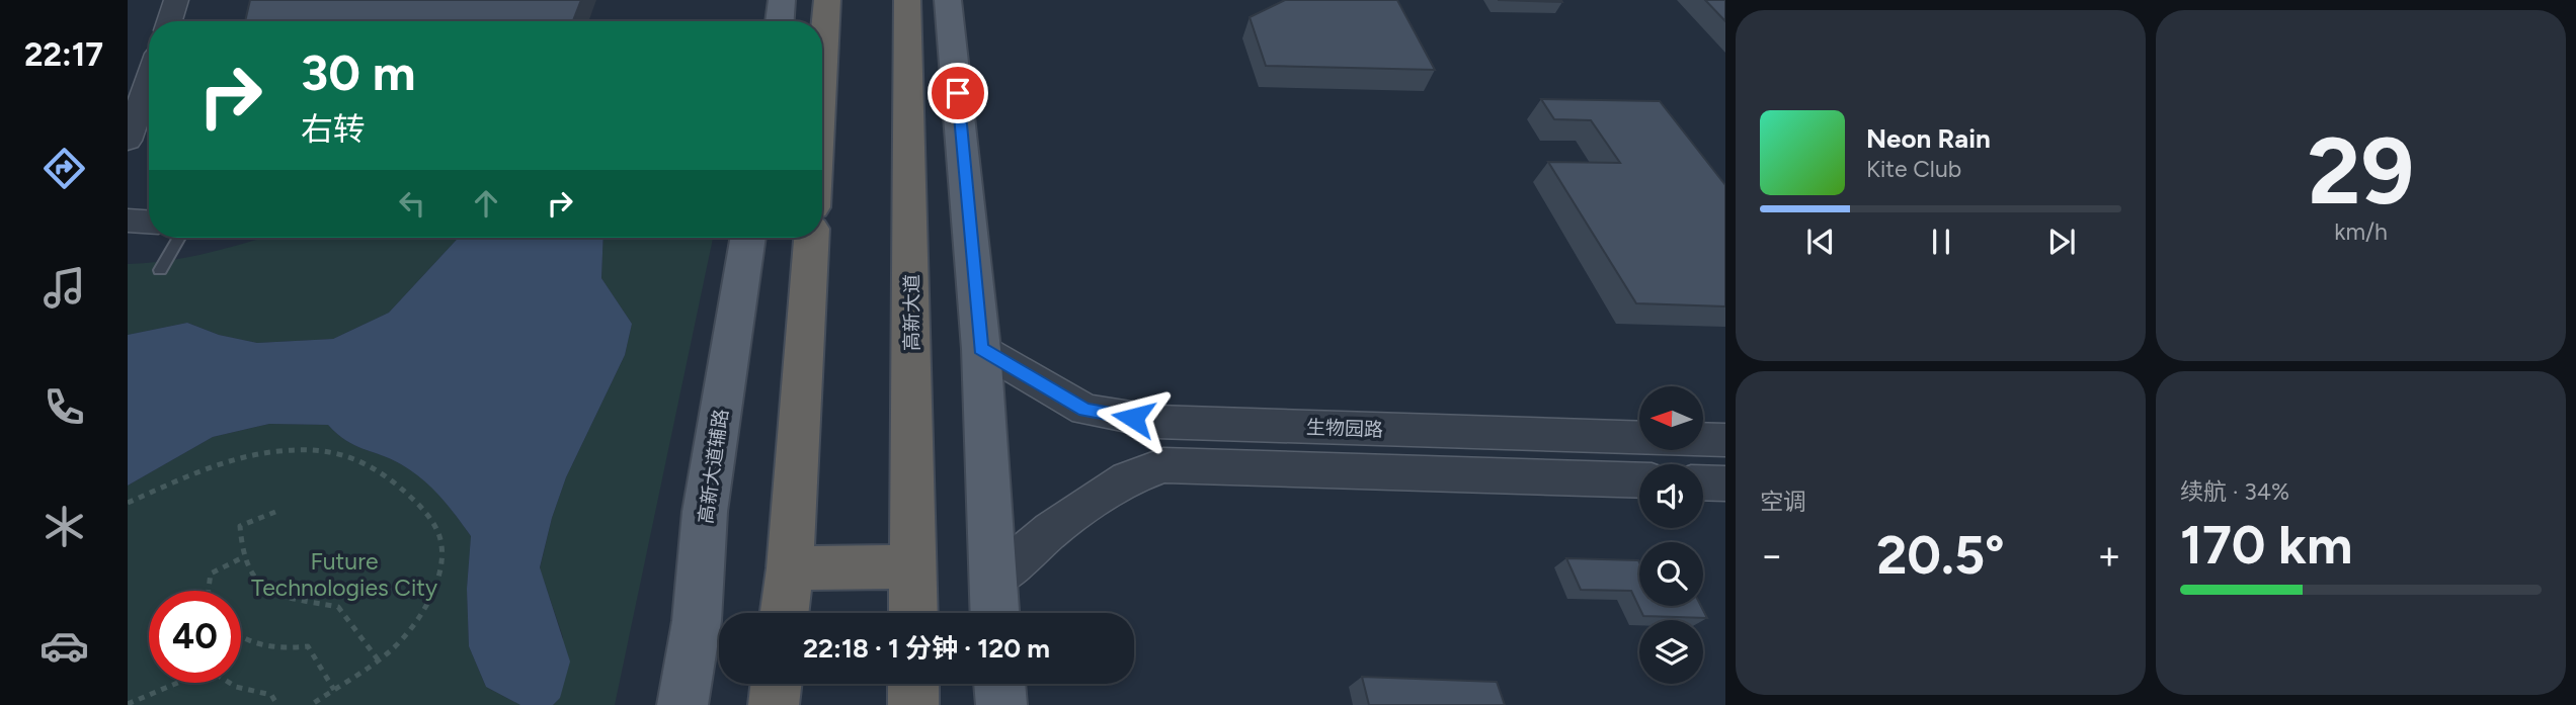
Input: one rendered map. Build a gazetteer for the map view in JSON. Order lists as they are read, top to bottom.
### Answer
{
  "streets": {
    "highway": ["高新大道"],
    "main road": ["高新大道辅路"],
    "street": ["生物园路"]
  },
  "parks": ["Future Technologies City"],
  "north": "left",
  "page": {
    "tabs": "22:17",
    "tile": [
      ["29", "km/h"],
      "空调",
      ["续航 · 34%", "170 km"]
    ],
    "turn": ["30 m", "右转"],
    "song": ["Neon Rain", "Kite Club"],
    "heat": ["−", "20.5°", "+"],
    "limit": "40",
    "trip": "22:18 · 1 分钟 · 120 m"
  }
}
